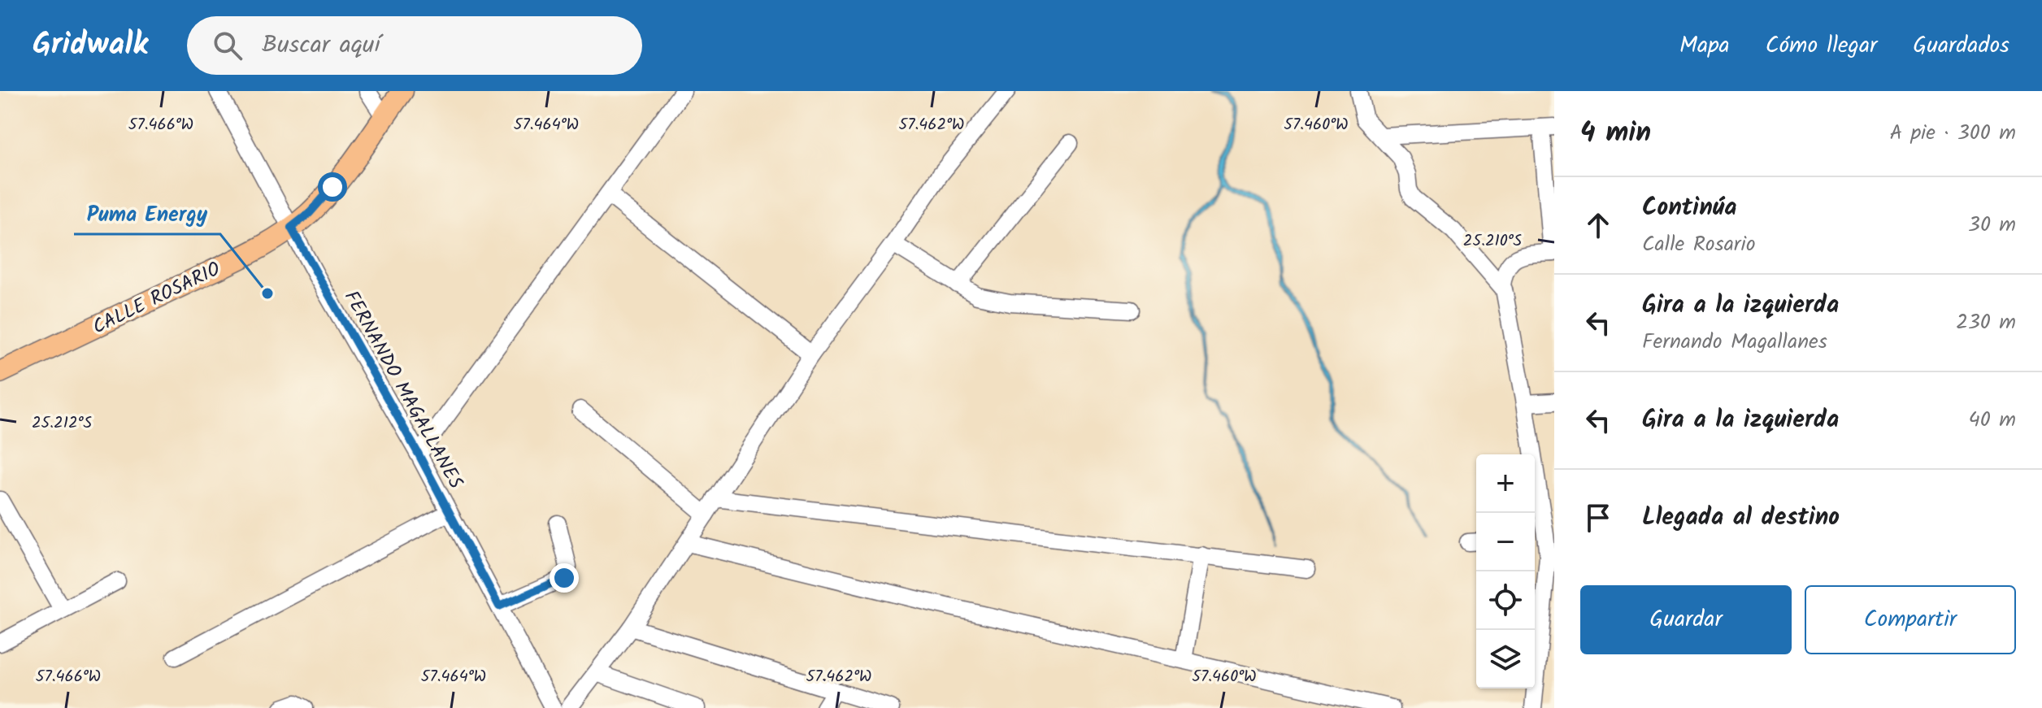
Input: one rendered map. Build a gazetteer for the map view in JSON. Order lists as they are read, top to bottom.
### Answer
{
  "streets": {
    "main road": ["CALLE ROSARIO"],
    "street": ["FERNANDO MAGALLANES"]
  },
  "crossings": [
    ["CALLE ROSARIO", "FERNANDO MAGALLANES"]
  ],
  "places": ["Puma Energy"],
  "page": {
    "header": "Gridwalk",
    "search": "Buscar aquí",
    "nav": ["Mapa", "Cómo llegar", "Guardados"],
    "heading": ["4 min", "A pie · 300 m"],
    "list": [
      ["Continúa", "Calle Rosario", "30 m"],
      ["Gira a la izquierda", "Fernando Magallanes", "230 m"],
      ["Gira a la izquierda", "40 m"],
      "Llegada al destino"
    ],
    "map_buttons": ["+", "−"],
    "buttons": ["Guardar", "Compartir"]
  },
  "coordinates": [
    "57.466°W",
    "57.464°W",
    "57.462°W",
    "57.460°W",
    "25.210°S",
    "25.212°S"
  ]
}
